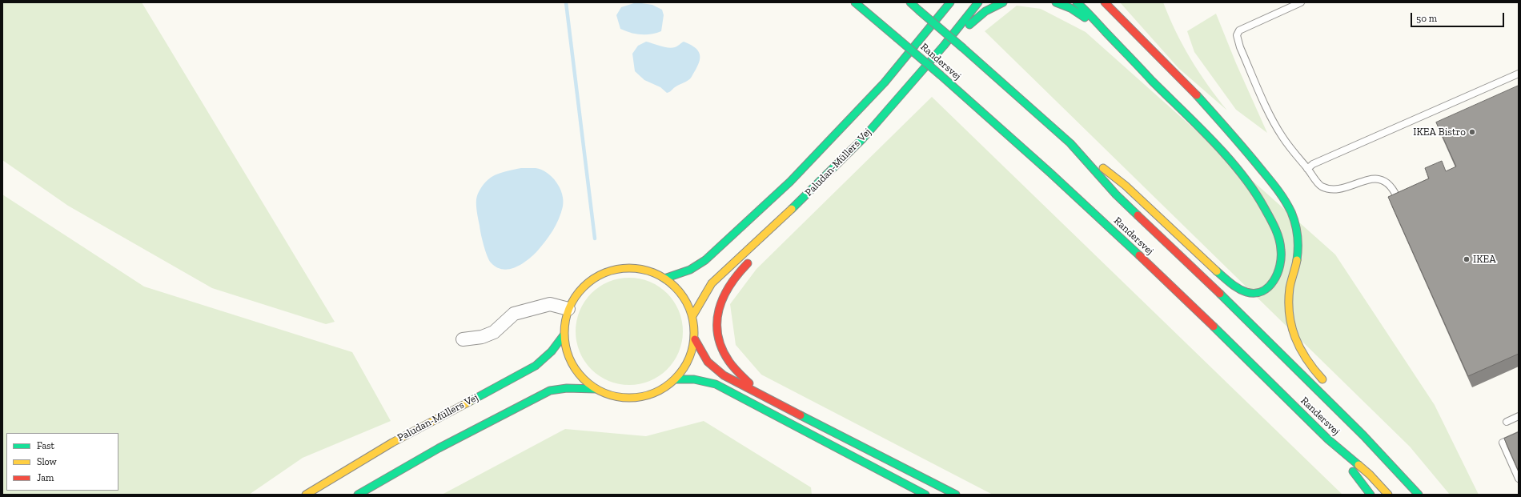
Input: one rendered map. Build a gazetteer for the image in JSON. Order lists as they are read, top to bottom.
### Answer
{
  "streets": {
    "main road": ["Randersvej", "Paludan-Müllers Vej"]
  },
  "places": ["IKEA Bistro", "IKEA"],
  "legend": ["Fast", "Slow", "Jam"],
  "scale_bar": "50 m"
}
